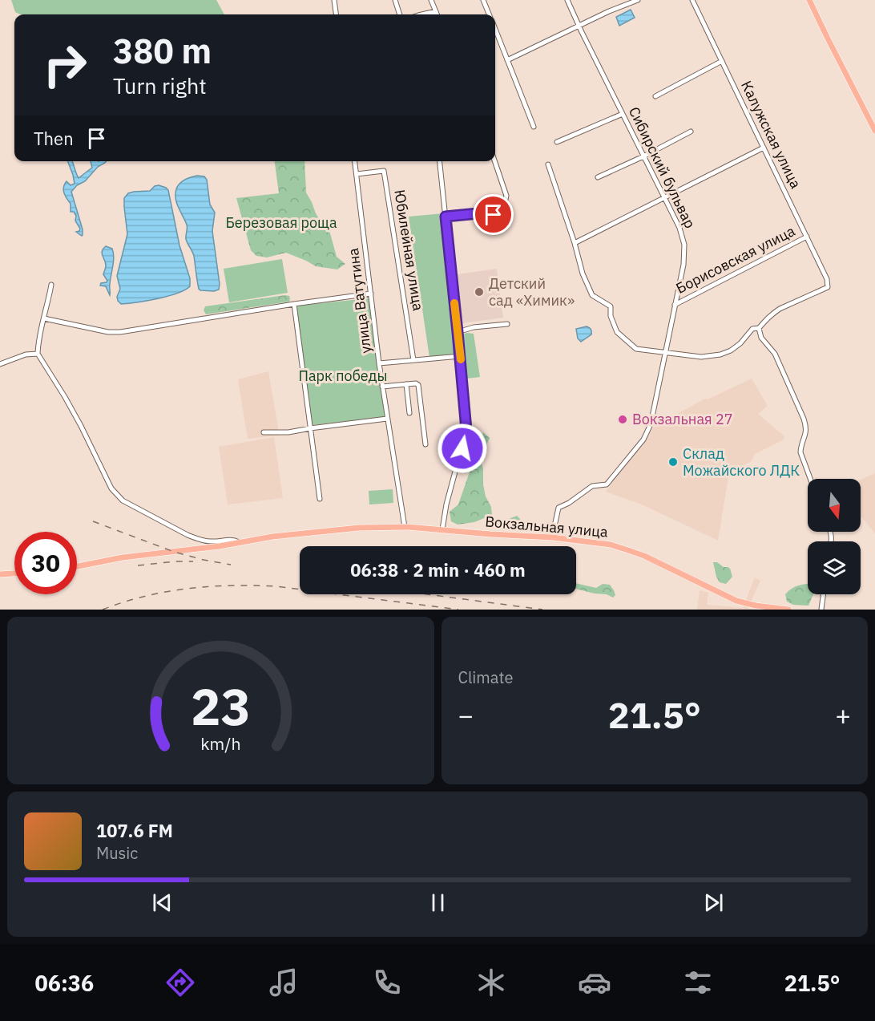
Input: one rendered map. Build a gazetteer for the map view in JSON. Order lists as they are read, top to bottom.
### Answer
{
  "streets": {
    "main road": ["Вокзальная улица"],
    "street": [
      "Калужская улица",
      "Сибирский бульвар",
      "Юбилейная улица",
      "Борисовская улица",
      "улица Ватутина"
    ]
  },
  "crossings": [
    ["Калужская улица", "Борисовская улица"],
    ["Сибирский бульвар", "Борисовская улица"],
    ["Сибирский бульвар", "Вокзальная улица"],
    ["Юбилейная улица", "улица Ватутина"],
    ["улица Ватутина", "Вокзальная улица"]
  ],
  "parks": ["Березовая роща", "Парк победы"],
  "places": ["Детский сад «Химик»", "Вокзальная 27", "Склад Можайского ЛДК"],
  "north": "bottom",
  "page": {
    "turn": ["380 m", "Turn right"],
    "then": "Then",
    "limit": "30",
    "trip": "06:38 · 2 min · 460 m",
    "tile": "Climate",
    "heat": ["−", "21.5°", "+"],
    "song": ["107.6 FM", "Music"],
    "tabs": ["06:36", "21.5°"],
    "gauge": ["23", "km/h"]
  }
}
